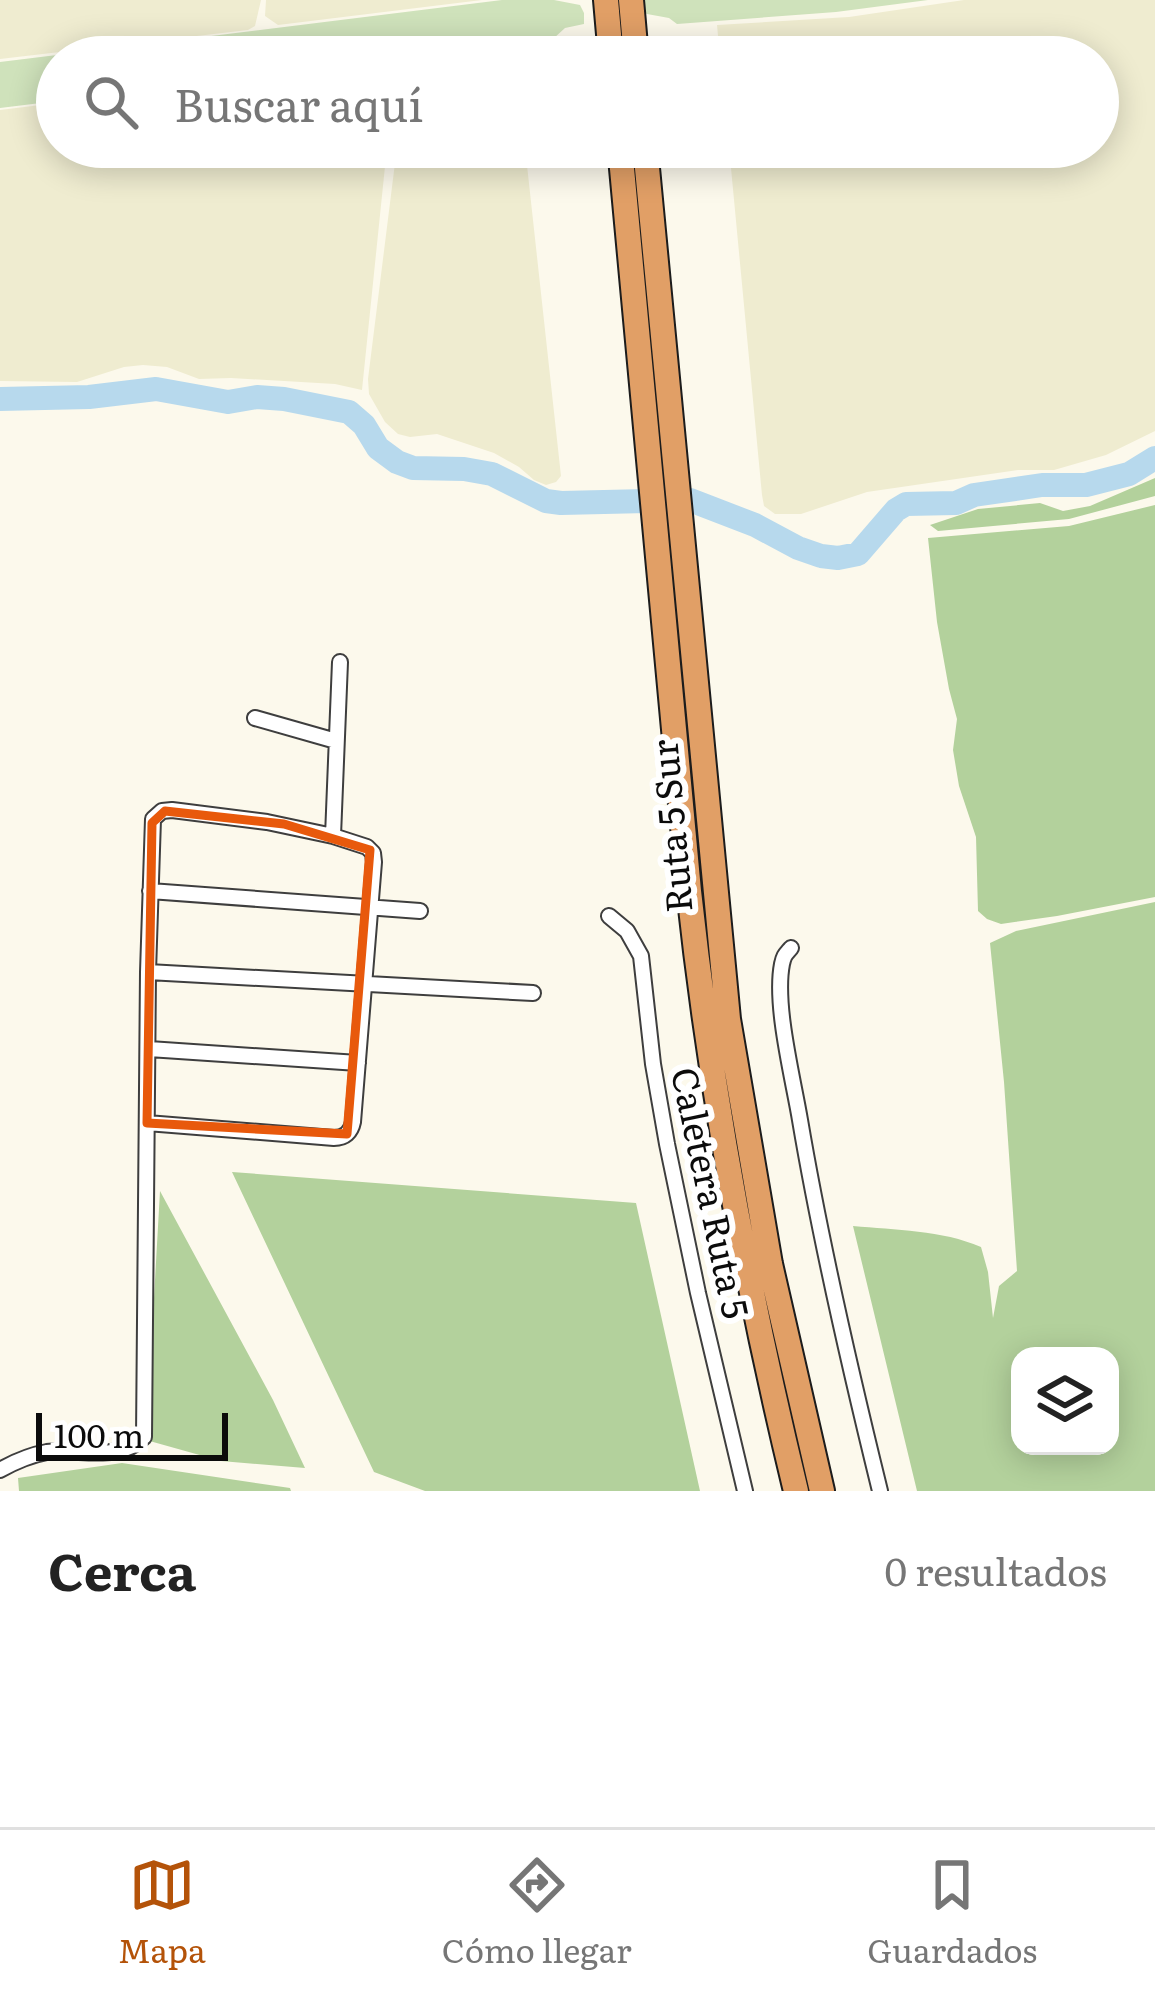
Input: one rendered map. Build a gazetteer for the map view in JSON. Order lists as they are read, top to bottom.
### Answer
{
  "streets": {
    "highway": ["Ruta 5 Sur"],
    "street": ["Caletera Ruta 5"]
  },
  "scale_bar": "100 m",
  "page": {
    "search": "Buscar aquí",
    "scale": "100 m",
    "heading": ["Cerca", "0 resultados"],
    "nav": ["Mapa", "Cómo llegar", "Guardados"]
  }
}
